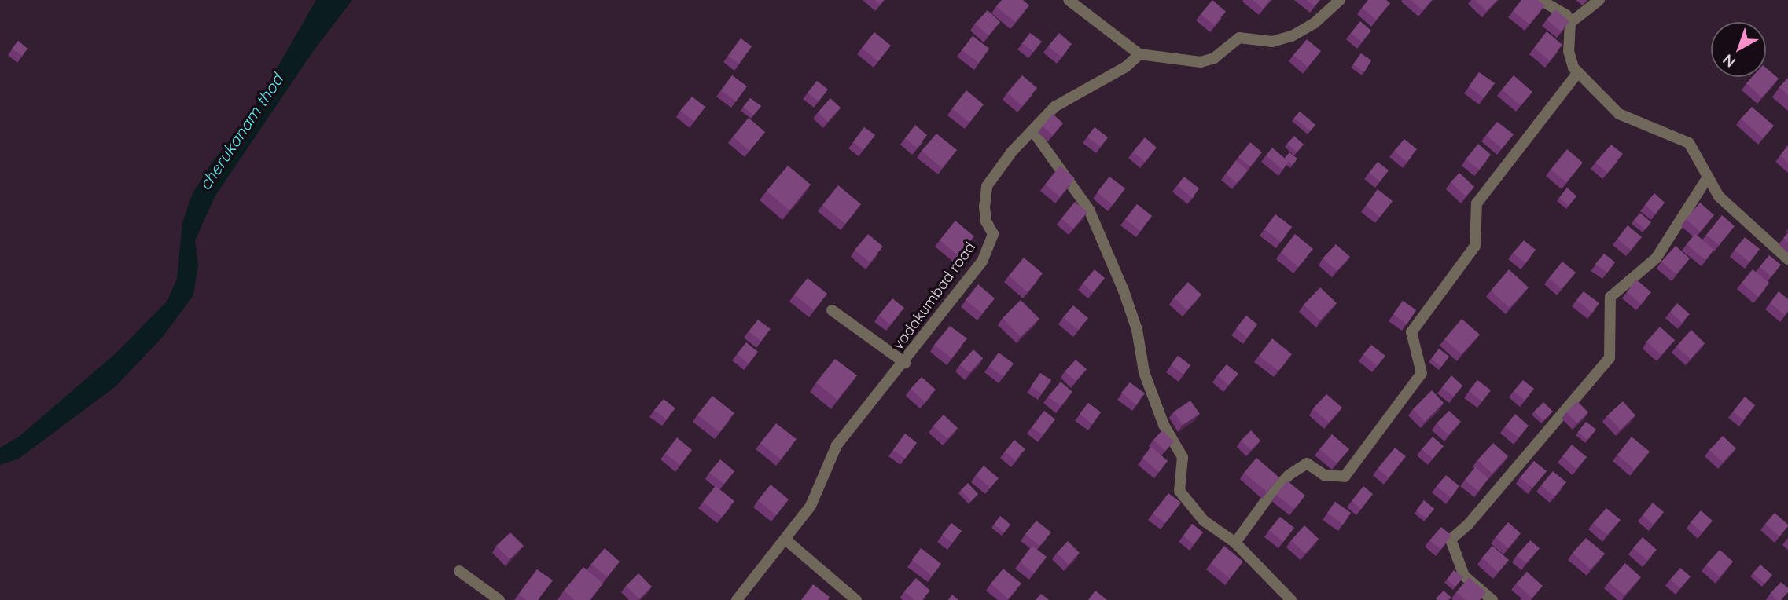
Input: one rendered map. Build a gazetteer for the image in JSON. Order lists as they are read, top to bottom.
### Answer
{
  "streets": {
    "street": ["vadakumbad road"]
  },
  "water": ["cherukanam thod"],
  "north": "bottom left"
}
